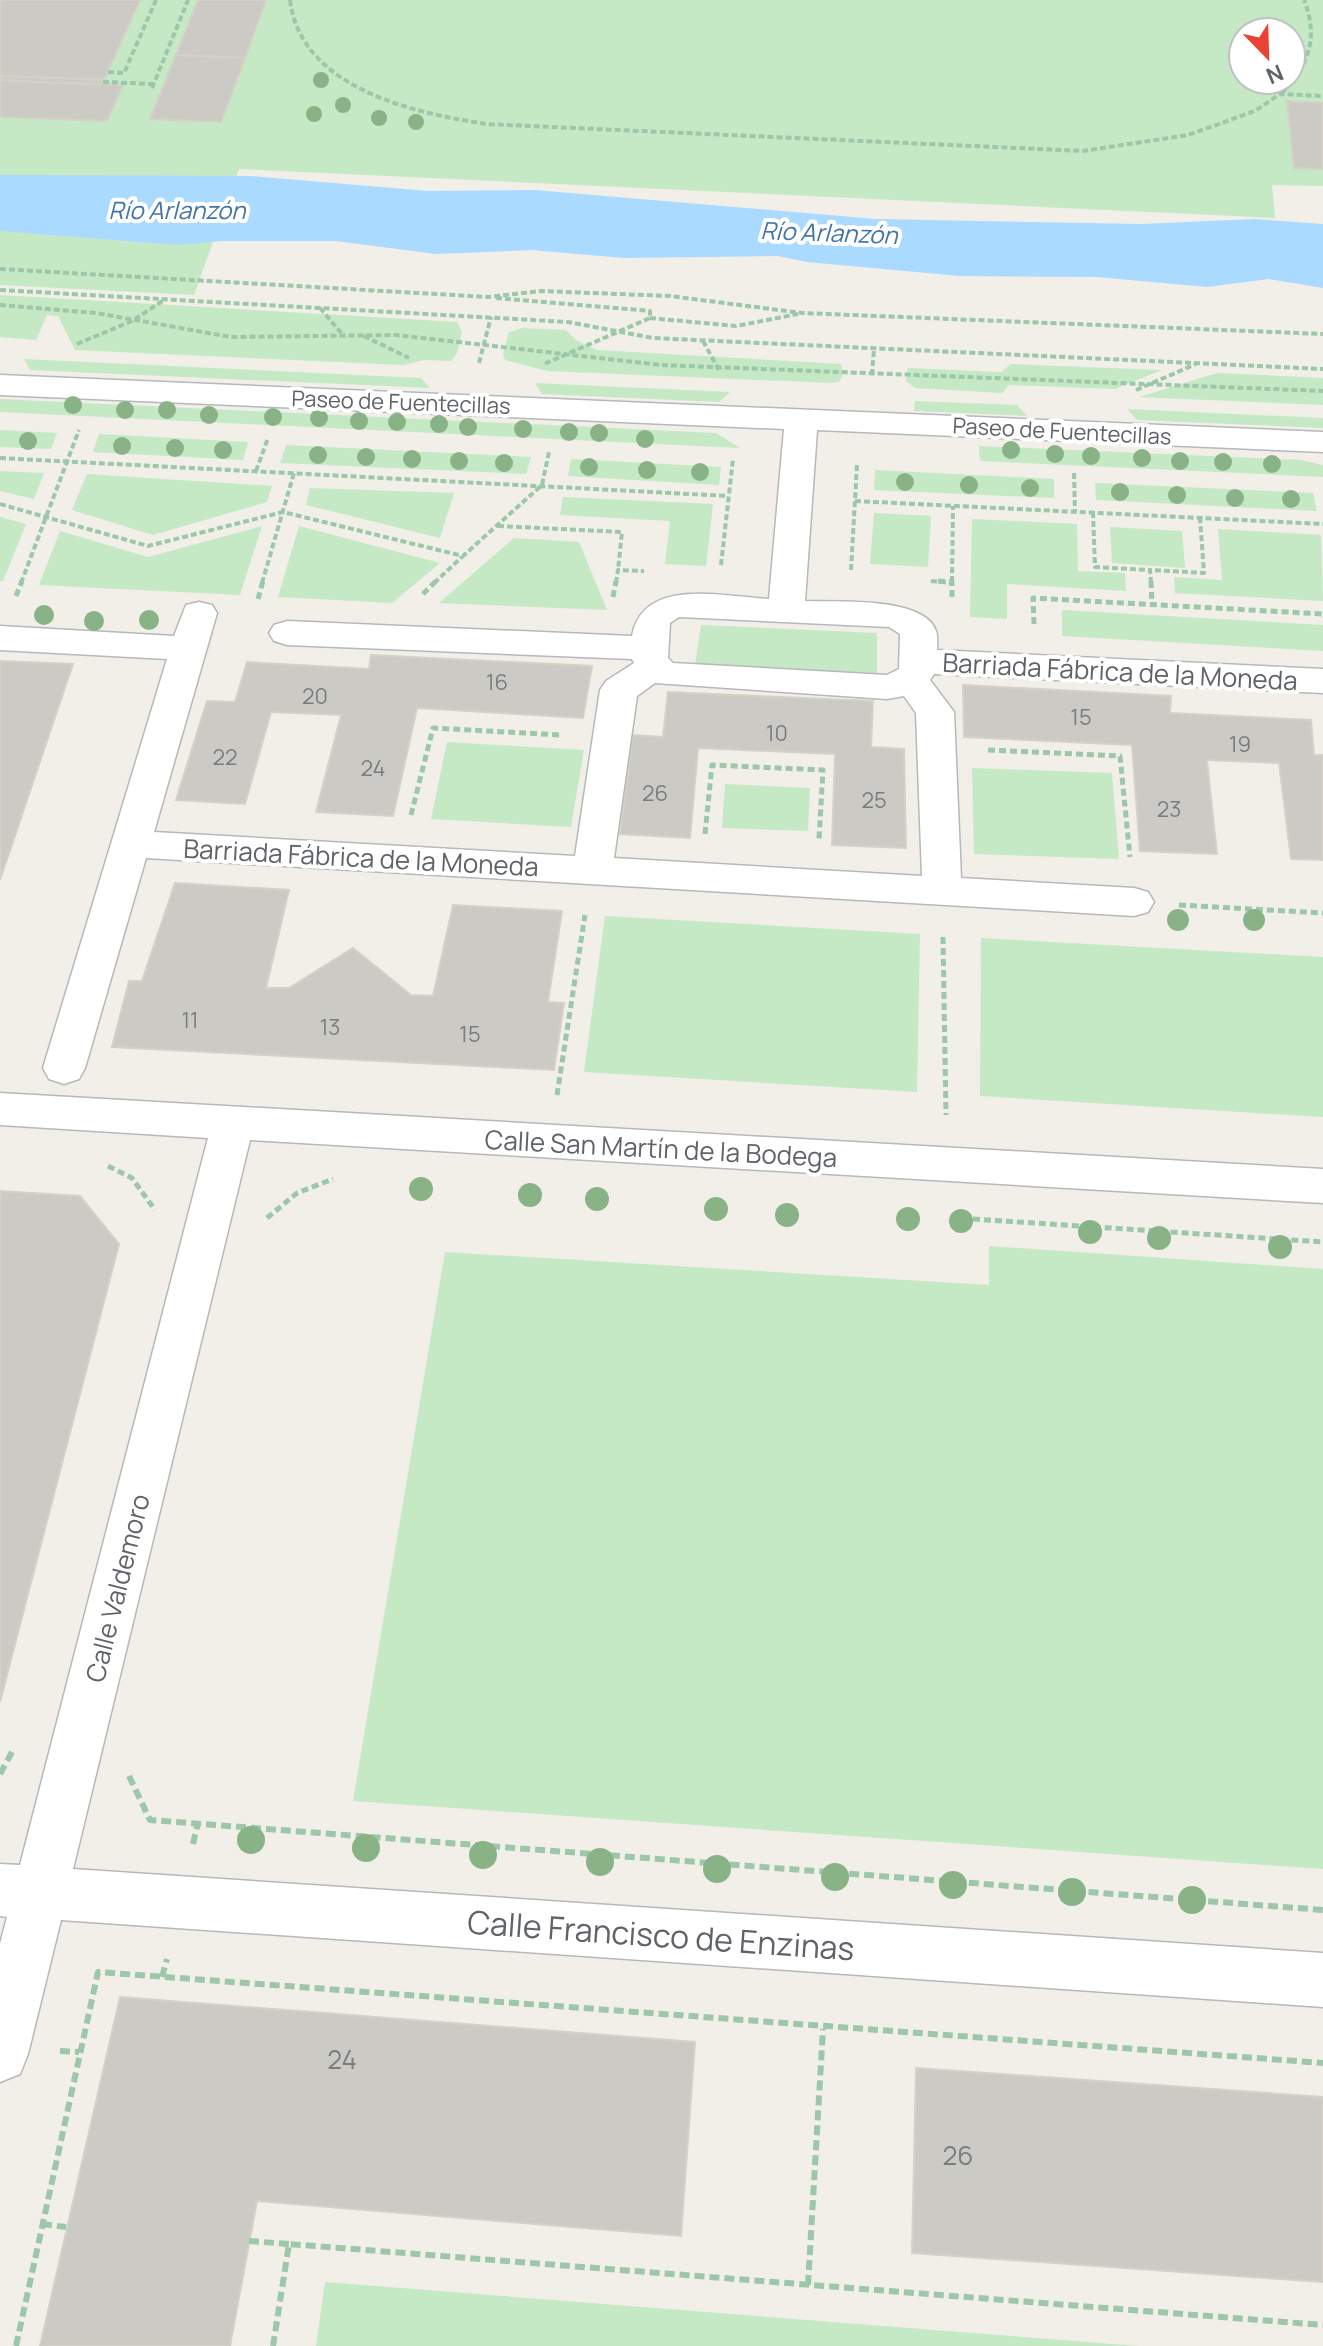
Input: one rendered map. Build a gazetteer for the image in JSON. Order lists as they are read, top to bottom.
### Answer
{
  "streets": {
    "street": [
      "Paseo de Fuentecillas",
      "Barriada Fábrica de la Moneda",
      "Calle San Martín de la Bodega",
      "Calle Valdemoro",
      "Calle Francisco de Enzinas"
    ]
  },
  "crossings": [
    ["Calle San Martín de la Bodega", "Calle Valdemoro"],
    ["Calle Valdemoro", "Calle Francisco de Enzinas"]
  ],
  "water": ["Río Arlanzón"],
  "house_numbers": [
    "16",
    "20",
    "15",
    "10",
    "19",
    "22",
    "24",
    "26",
    "25",
    "23",
    "11",
    "13",
    "15",
    "24",
    "26"
  ],
  "north": "bottom right"
}
